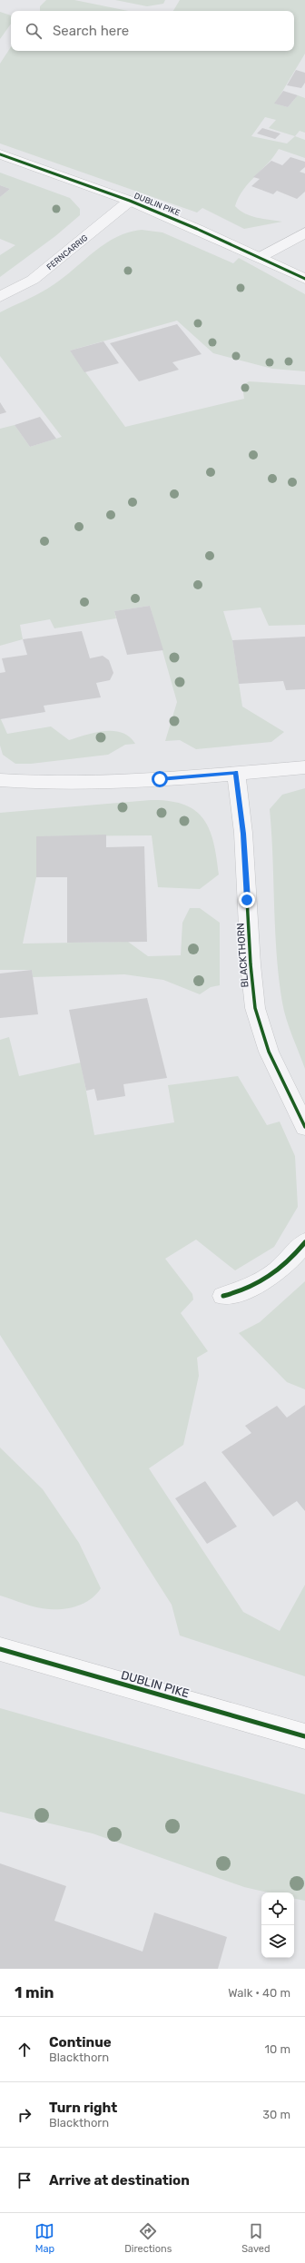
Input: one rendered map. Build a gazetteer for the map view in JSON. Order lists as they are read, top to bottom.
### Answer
{
  "streets": {
    "street": ["DUBLIN PIKE", "FERNCARRIG", "BLACKTHORN"]
  },
  "crossings": [
    ["DUBLIN PIKE", "FERNCARRIG"]
  ],
  "page": {
    "search": "Search here",
    "heading": ["1 min", "Walk · 40 m"],
    "list": [
      ["Continue", "Blackthorn", "10 m"],
      ["Turn right", "Blackthorn", "30 m"],
      "Arrive at destination"
    ],
    "nav": ["Map", "Directions", "Saved"]
  }
}
